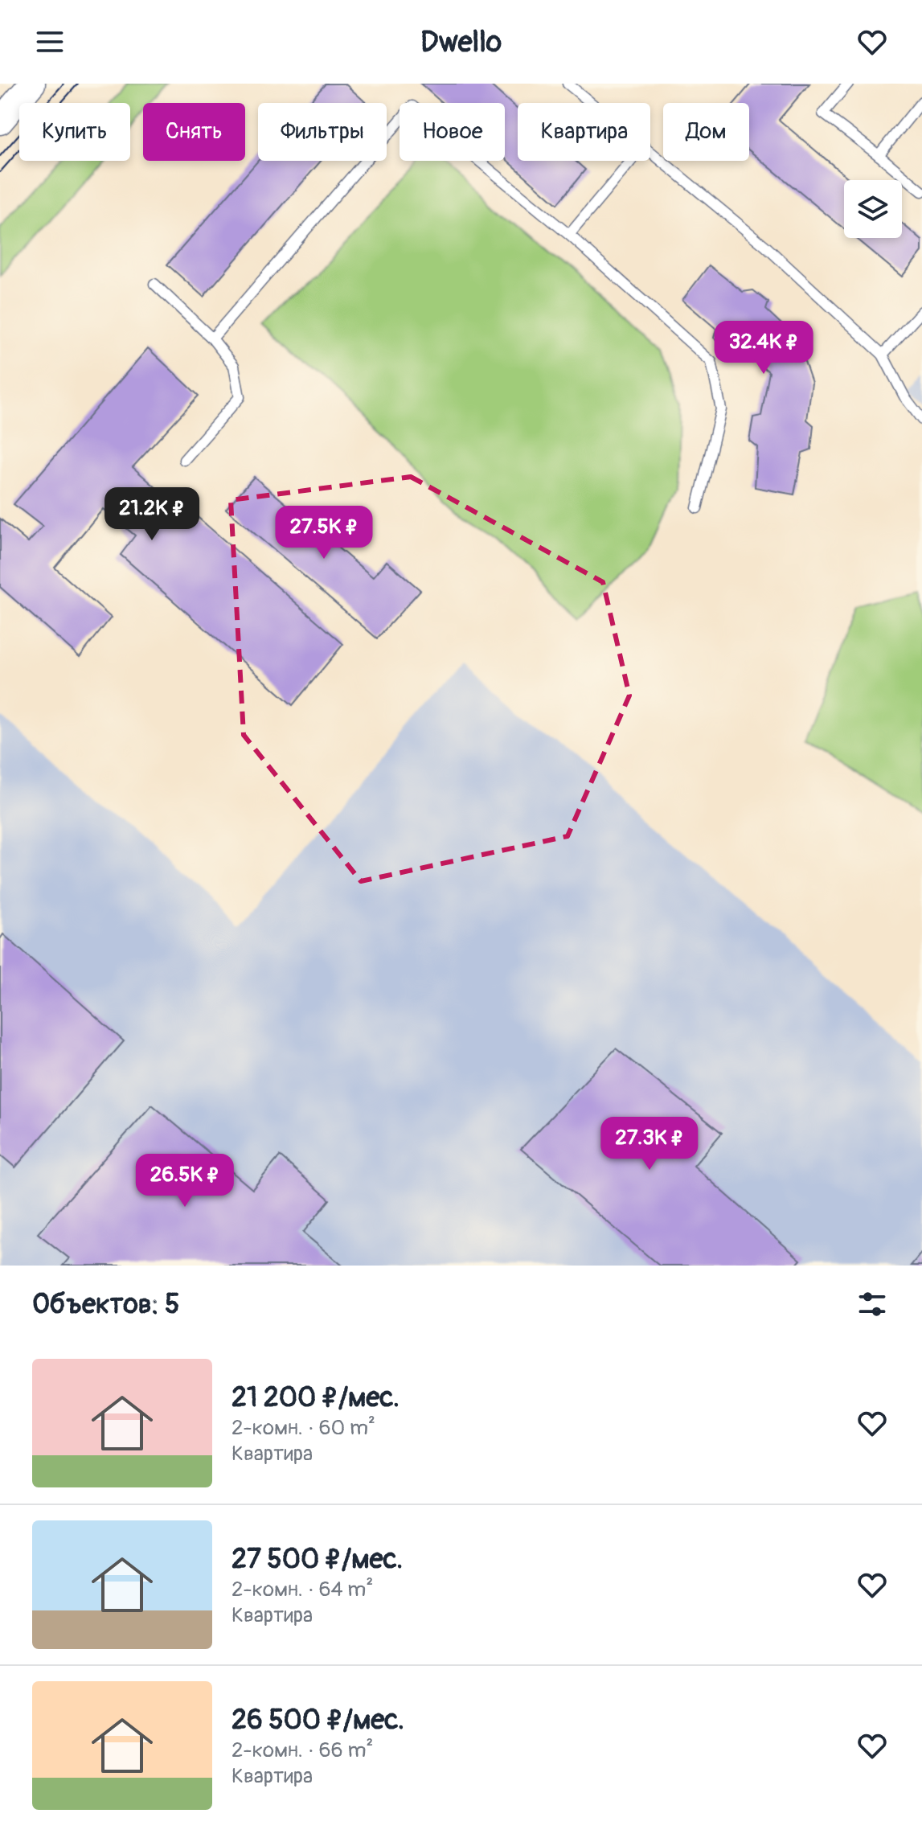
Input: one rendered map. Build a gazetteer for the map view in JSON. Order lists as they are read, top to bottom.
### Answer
{
  "page": {
    "header": "Dwello",
    "chip": [
      "Купить",
      "Снять",
      "Фильтры",
      "Новое",
      "Квартира",
      "Дом"
    ],
    "price": [
      "32.4K ₽",
      "21.2K ₽",
      "27.5K ₽",
      "27.3K ₽",
      "26.5K ₽"
    ],
    "heading": "Объектов: 5",
    "list": [
      {
        "name": "21 200 ₽/мес.",
        "note": "2-комн. · 60 m² · Квартира"
      },
      {
        "name": "27 500 ₽/мес.",
        "note": "2-комн. · 64 m² · Квартира"
      },
      {
        "name": "26 500 ₽/мес.",
        "note": "2-комн. · 66 m² · Квартира"
      }
    ]
  }
}
